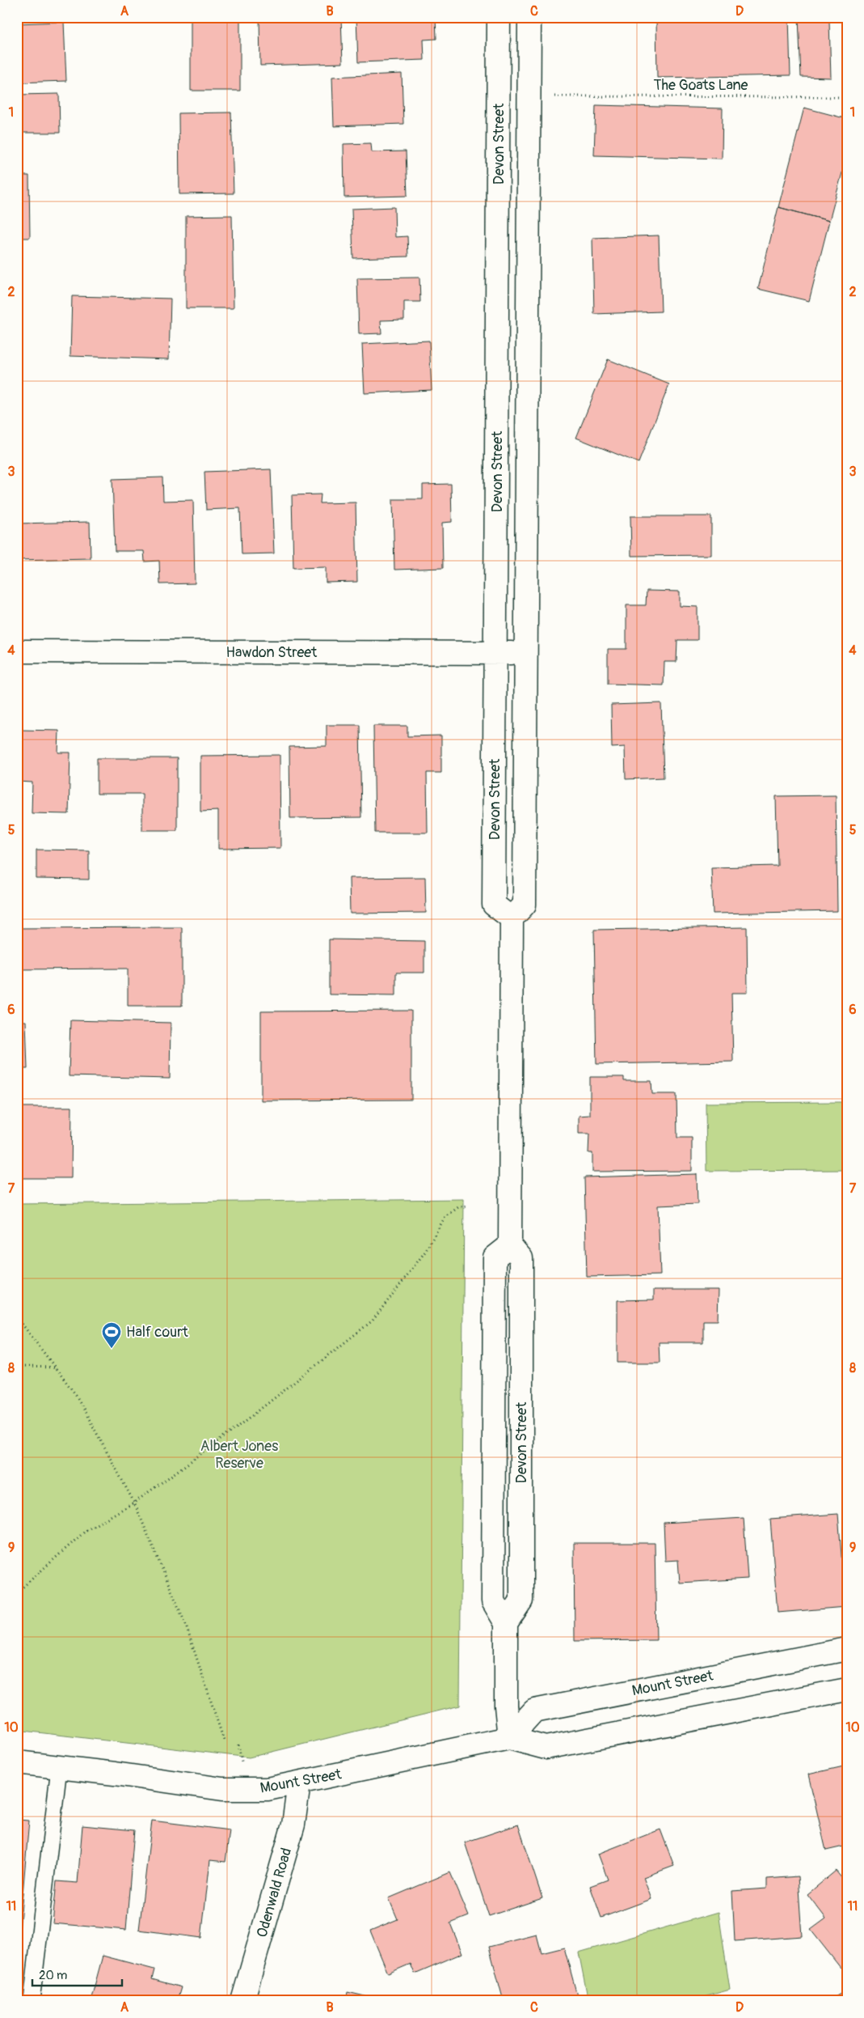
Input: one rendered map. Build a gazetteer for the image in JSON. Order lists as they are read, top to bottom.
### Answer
{
  "streets": {
    "street": [
      "Devon Street",
      "Hawdon Street",
      "Mount Street",
      "Odenwald Road"
    ],
    "path": ["The Goats Lane"]
  },
  "crossings": [
    ["Devon Street", "Hawdon Street"],
    ["Devon Street", "Mount Street"],
    ["Mount Street", "Odenwald Road"]
  ],
  "parks": ["Albert Jones Reserve"],
  "places": {
    "sports": ["Half court"]
  },
  "scale_bar": "20 m",
  "grid": {
    "columns": [
      "A",
      "B",
      "C",
      "D"
    ],
    "rows": [
      "1",
      "2",
      "3",
      "4",
      "5",
      "6",
      "7",
      "8",
      "9",
      "10",
      "11"
    ]
  }
}
